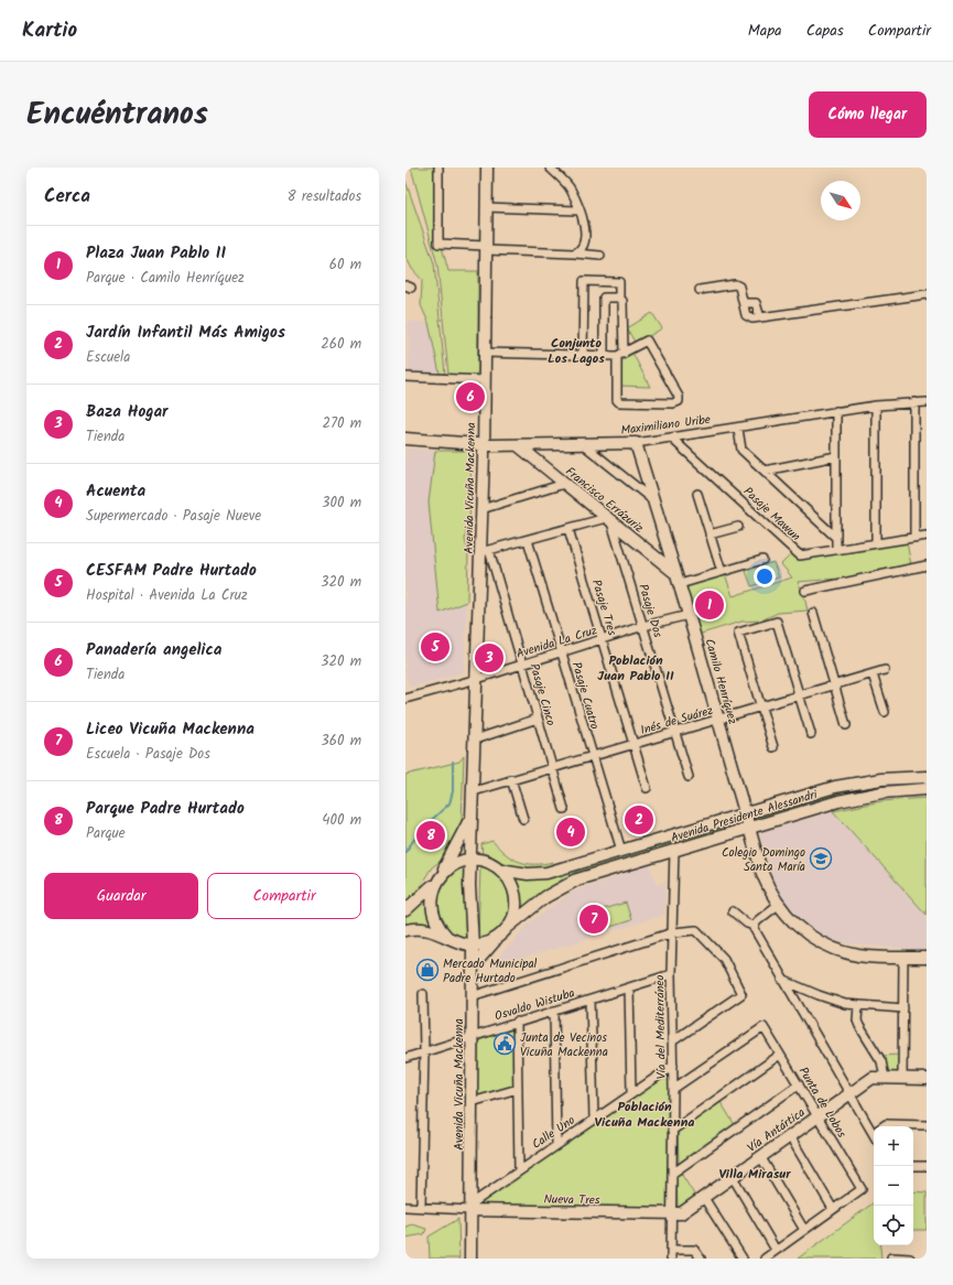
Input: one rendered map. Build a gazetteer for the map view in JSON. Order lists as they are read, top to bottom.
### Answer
{
  "streets": {
    "street": [
      "Maximiliano Uribe",
      "Avenida Vicuña Mackenna",
      "Francisco Errázuriz",
      "Pasaje Mawun",
      "Pasaje Tres",
      "Pasaje Dos",
      "Avenida La Cruz",
      "Camilo Henríquez",
      "Pasaje Cinco",
      "Pasaje Cuatro",
      "Inés de Suárez",
      "Avenida Presidente Alessandri",
      "Osvaldo Wistuba",
      "Vía del Mediterráneo",
      "Punta de Lobos",
      "Vía Antártica",
      "Calle Uno",
      "Nueva Tres"
    ]
  },
  "crossings": [
    ["Maximiliano Uribe", "Avenida Vicuña Mackenna"],
    ["Maximiliano Uribe", "Francisco Errázuriz"],
    ["Maximiliano Uribe", "Pasaje Mawun"],
    ["Maximiliano Uribe", "Camilo Henríquez"],
    ["Avenida Vicuña Mackenna", "Avenida La Cruz"],
    ["Avenida Vicuña Mackenna", "Pasaje Cinco"],
    ["Avenida Vicuña Mackenna", "Inés de Suárez"],
    ["Avenida Vicuña Mackenna", "Avenida Presidente Alessandri"],
    ["Avenida Vicuña Mackenna", "Osvaldo Wistuba"],
    ["Avenida Vicuña Mackenna", "Calle Uno"],
    ["Avenida Vicuña Mackenna", "Nueva Tres"],
    ["Francisco Errázuriz", "Pasaje Dos"],
    ["Francisco Errázuriz", "Camilo Henríquez"],
    ["Pasaje Tres", "Avenida La Cruz"],
    ["Pasaje Tres", "Inés de Suárez"],
    ["Pasaje Dos", "Avenida La Cruz"],
    ["Pasaje Dos", "Inés de Suárez"],
    ["Avenida La Cruz", "Camilo Henríquez"],
    ["Avenida La Cruz", "Pasaje Cinco"],
    ["Avenida La Cruz", "Pasaje Cuatro"],
    ["Camilo Henríquez", "Inés de Suárez"],
    ["Camilo Henríquez", "Avenida Presidente Alessandri"],
    ["Pasaje Cinco", "Inés de Suárez"],
    ["Pasaje Cuatro", "Inés de Suárez"],
    ["Pasaje Cuatro", "Avenida Presidente Alessandri"],
    ["Avenida Presidente Alessandri", "Vía del Mediterráneo"],
    ["Osvaldo Wistuba", "Vía del Mediterráneo"],
    ["Vía del Mediterráneo", "Punta de Lobos"],
    ["Vía del Mediterráneo", "Vía Antártica"],
    ["Vía del Mediterráneo", "Calle Uno"],
    ["Vía del Mediterráneo", "Nueva Tres"],
    ["Punta de Lobos", "Vía Antártica"],
    ["Vía Antártica", "Nueva Tres"],
    ["Calle Uno", "Nueva Tres"]
  ],
  "districts": [
    "Conjunto Los Lagos",
    "Población Juan Pablo II",
    "Población Vicuña Mackenna",
    "Villa Mirasur"
  ],
  "places": {
    "school or university": ["Colegio Domingo Santa María"],
    "shop": ["Mercado Municipal Padre Hurtado"],
    "public building": ["Junta de Vecinos Vicuña Mackenna"]
  },
  "north": "bottom right",
  "page": {
    "header": "Kartio",
    "nav": ["Mapa", "Capas", "Compartir"],
    "title": "Encuéntranos",
    "buttons": [
      "Cómo llegar",
      ["Guardar", "Compartir"]
    ],
    "heading": ["Cerca", "8 resultados"],
    "list": [
      {
        "mark": "1",
        "name": "Plaza Juan Pablo II",
        "note": "Parque · Camilo Henríquez",
        "value": "60 m"
      },
      {
        "mark": "2",
        "name": "Jardín Infantil Más Amigos",
        "note": "Escuela",
        "value": "260 m"
      },
      {
        "mark": "3",
        "name": "Baza Hogar",
        "note": "Tienda",
        "value": "270 m"
      },
      {
        "mark": "4",
        "name": "Acuenta",
        "note": "Supermercado · Pasaje Nueve",
        "value": "300 m"
      },
      {
        "mark": "5",
        "name": "CESFAM Padre Hurtado",
        "note": "Hospital · Avenida La Cruz",
        "value": "320 m"
      },
      {
        "mark": "6",
        "name": "Panadería angelica",
        "note": "Tienda",
        "value": "320 m"
      },
      {
        "mark": "7",
        "name": "Liceo Vicuña Mackenna",
        "note": "Escuela · Pasaje Dos",
        "value": "360 m"
      },
      {
        "mark": "8",
        "name": "Parque Padre Hurtado",
        "note": "Parque",
        "value": "400 m"
      }
    ],
    "pins": [
      "6",
      "1",
      "5",
      "3",
      "2",
      "4",
      "8",
      "7"
    ],
    "map_buttons": ["+", "−"]
  }
}
